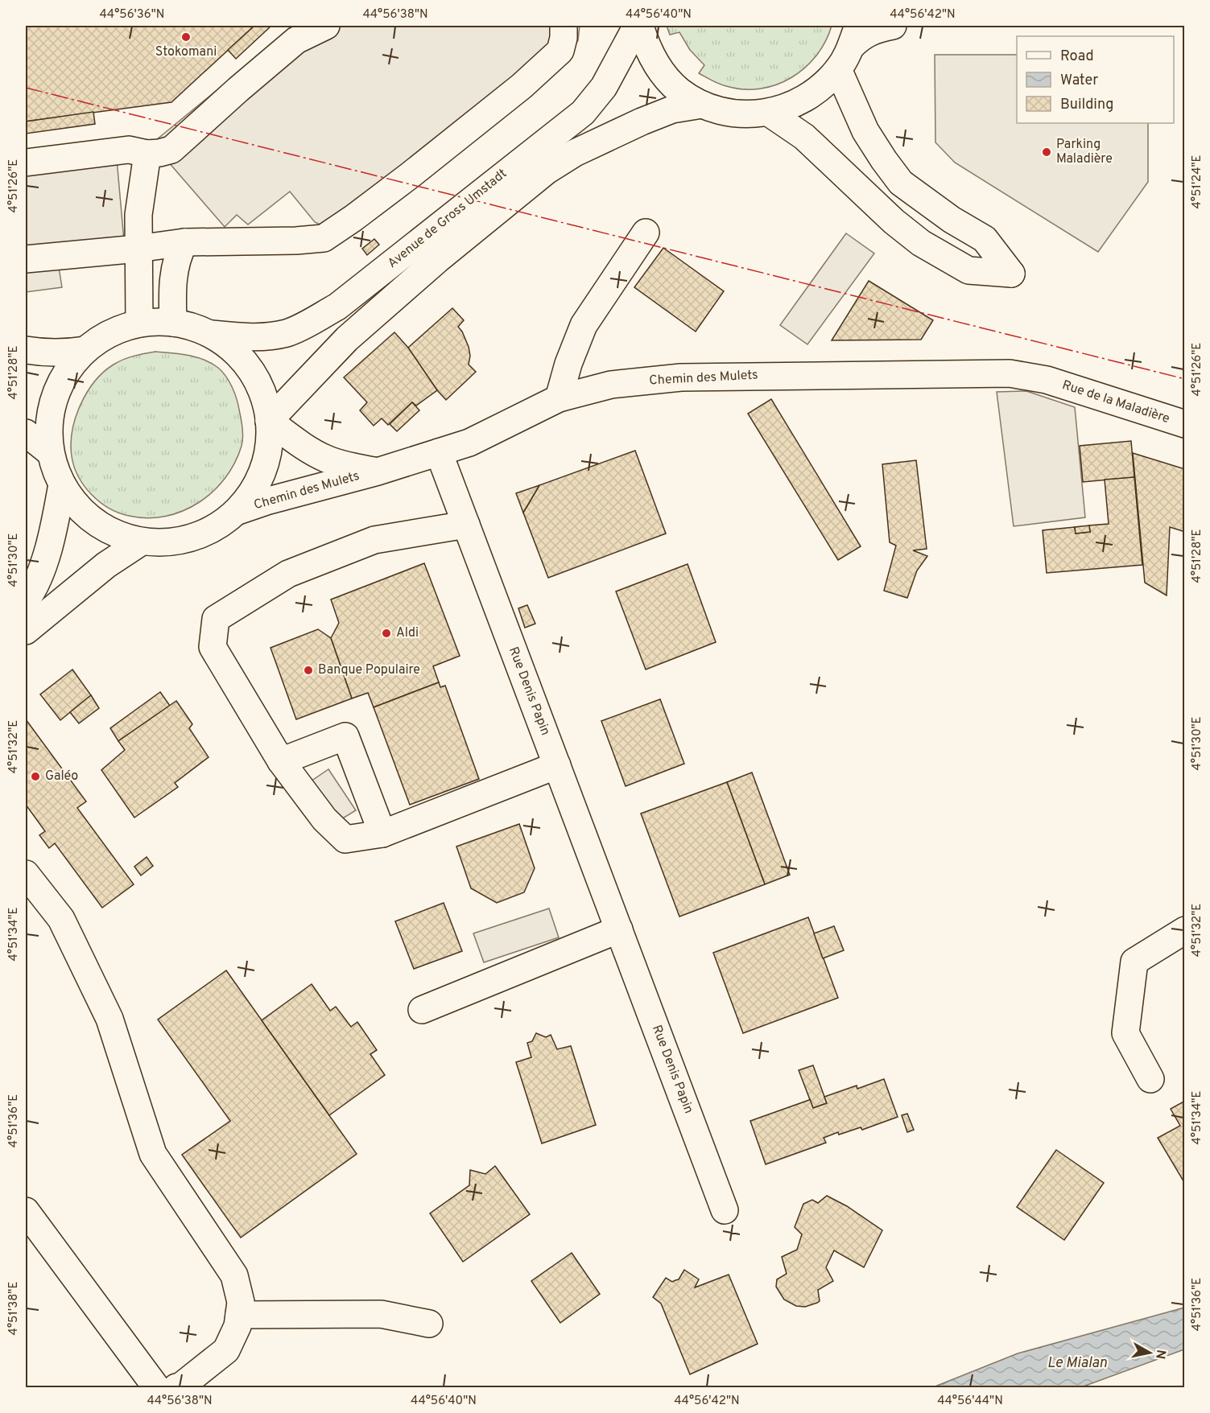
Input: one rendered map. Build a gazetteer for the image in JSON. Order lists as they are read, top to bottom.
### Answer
{
  "streets": {
    "street": [
      "Avenue de Gross Umstadt",
      "Chemin des Mulets",
      "Rue de la Maladière",
      "Rue Denis Papin"
    ]
  },
  "crossings": [
    ["Avenue de Gross Umstadt", "Chemin des Mulets"],
    ["Chemin des Mulets", "Rue de la Maladière"],
    ["Chemin des Mulets", "Rue Denis Papin"]
  ],
  "water": ["Le Mialan"],
  "places": [
    "Stokomani",
    "Parking Maladière",
    "Aldi",
    "Banque Populaire",
    "Galéo"
  ],
  "legend": ["Road", "Water", "Building"],
  "north": "right",
  "coordinates": [
    "44°56'36\"N",
    "44°56'38\"N",
    "44°56'40\"N",
    "44°56'42\"N",
    "4°51'24\"E",
    "4°51'26\"E",
    "4°51'28\"E",
    "4°51'30\"E",
    "4°51'32\"E",
    "4°51'34\"E",
    "4°51'36\"E",
    "4°51'38\"E",
    "44°56'44\"N"
  ]
}
